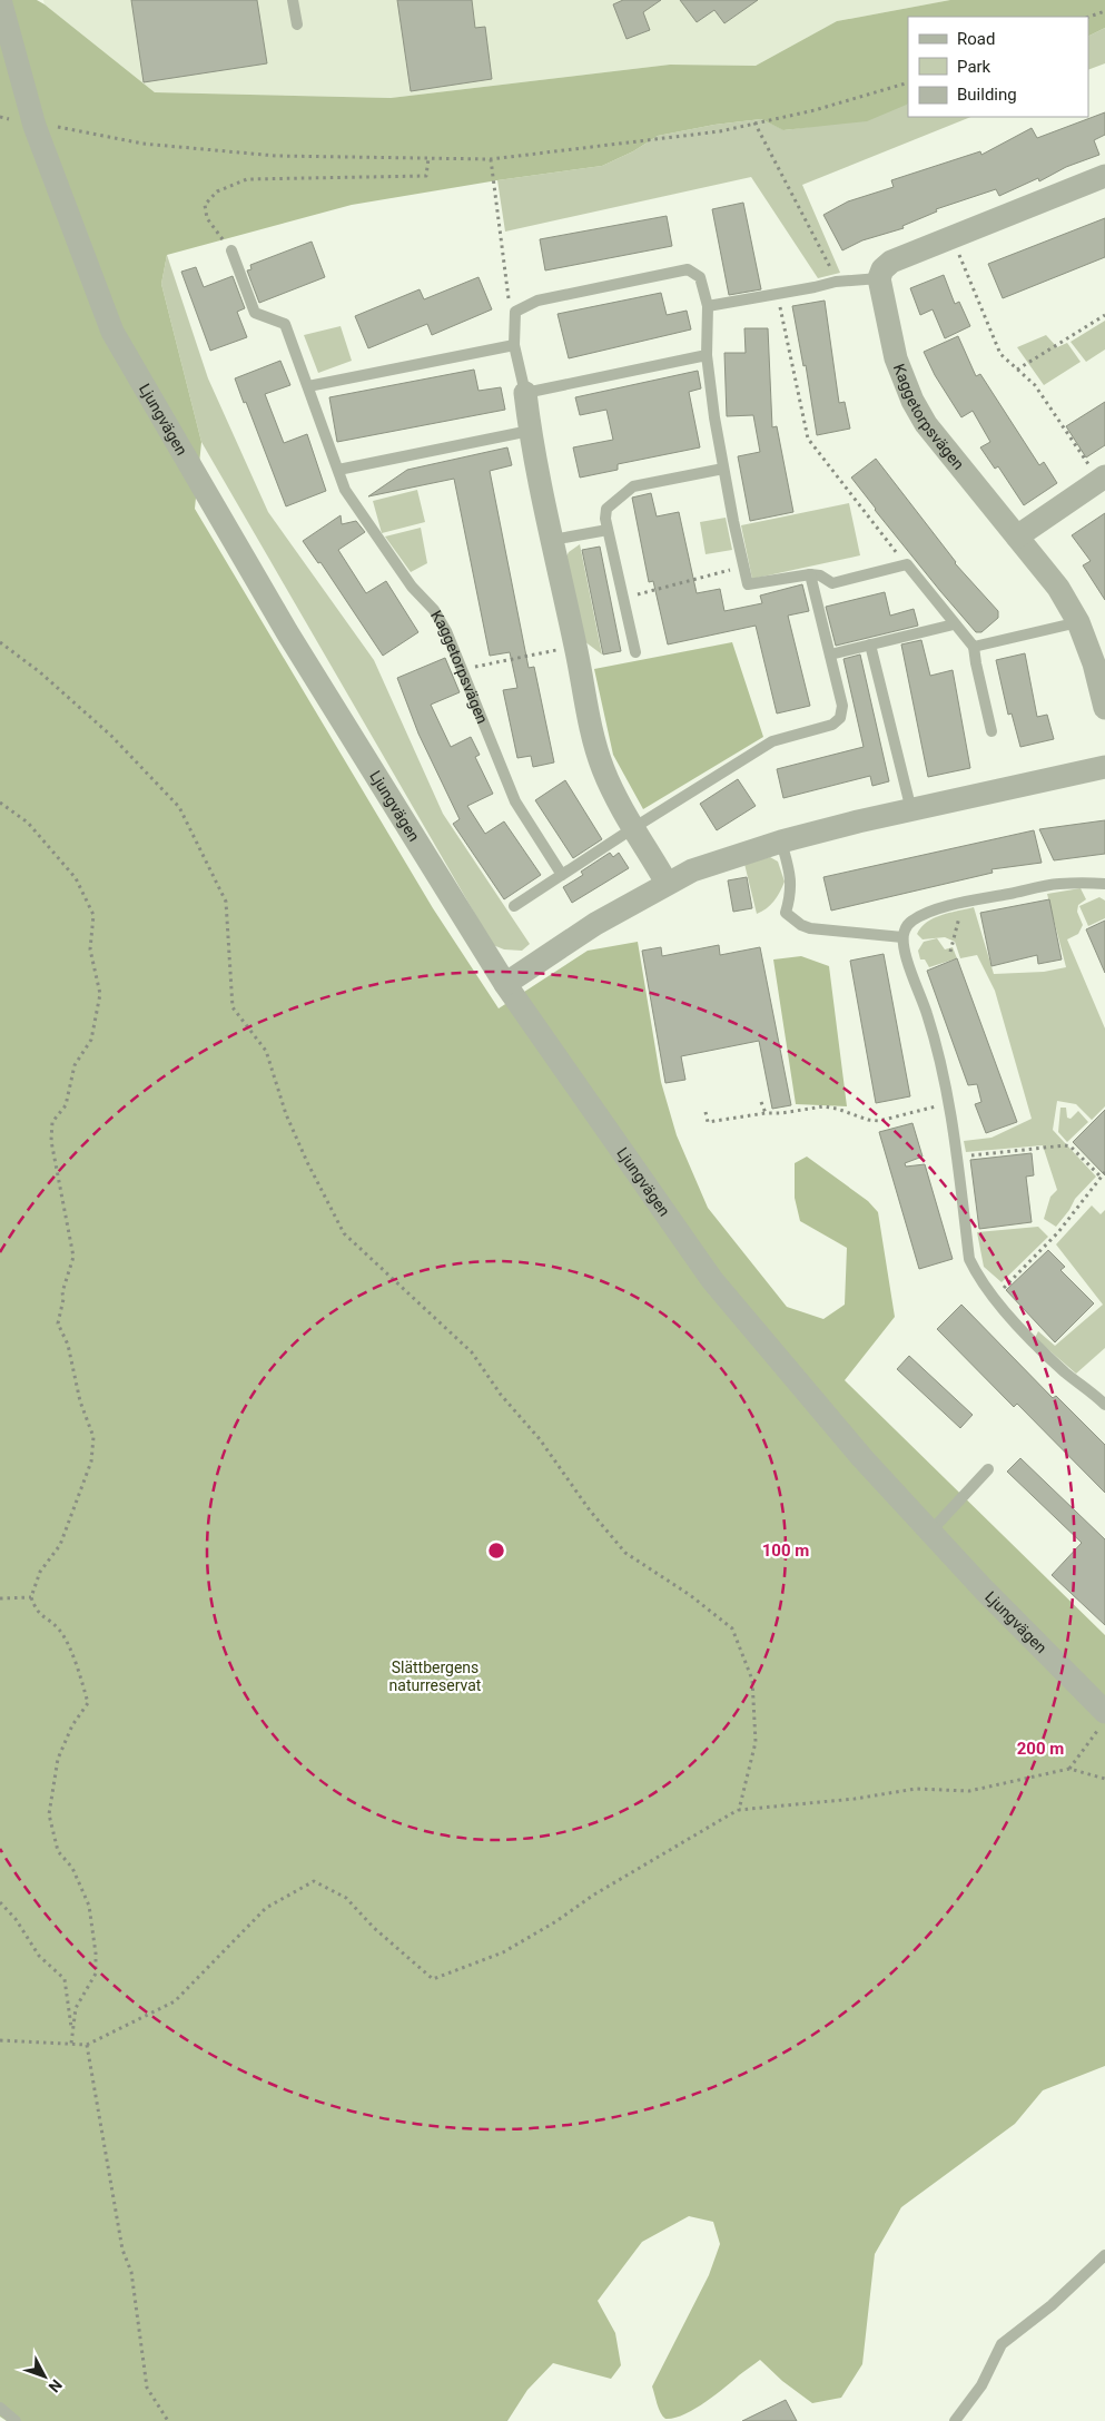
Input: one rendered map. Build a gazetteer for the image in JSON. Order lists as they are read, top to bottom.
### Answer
{
  "streets": {
    "street": ["Kaggetorpsvägen", "Ljungvägen"]
  },
  "parks": ["Slättbergens naturreservat"],
  "legend": ["Road", "Park", "Building"],
  "north": "bottom right",
  "rings": ["100 m", "200 m"]
}
